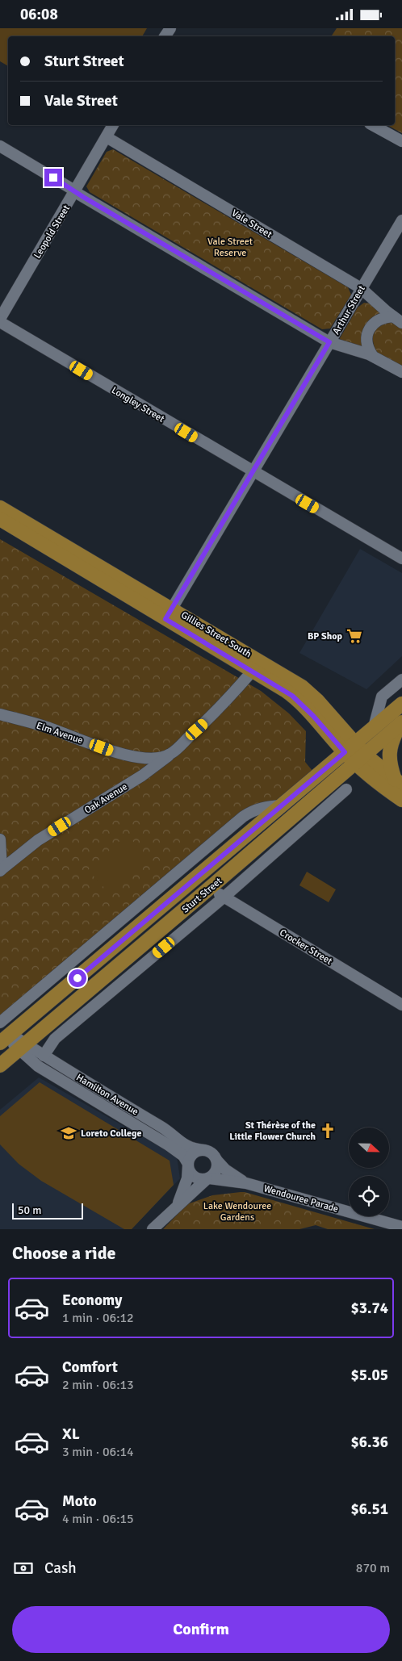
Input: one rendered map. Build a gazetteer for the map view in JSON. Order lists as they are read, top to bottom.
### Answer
{
  "streets": {
    "main road": ["Gillies Street South", "Sturt Street"],
    "street": [
      "Vale Street",
      "Leopold Street",
      "Arthur Street",
      "Longley Street",
      "Elm Avenue",
      "Oak Avenue",
      "Crocker Street",
      "Hamilton Avenue",
      "Wendouree Parade"
    ]
  },
  "crossings": [
    ["Vale Street", "Leopold Street"],
    ["Vale Street", "Arthur Street"],
    ["Arthur Street", "Longley Street"],
    ["Arthur Street", "Gillies Street South"],
    ["Gillies Street South", "Sturt Street"],
    ["Elm Avenue", "Oak Avenue"],
    ["Sturt Street", "Crocker Street"],
    ["Sturt Street", "Hamilton Avenue"],
    ["Hamilton Avenue", "Wendouree Parade"]
  ],
  "parks": ["Vale Street Reserve", "Lake Wendouree Gardens"],
  "places": {
    "supermarket": ["BP Shop"],
    "church": ["St Thérèse of the Little Flower Church"],
    "school or university": ["Loreto College"]
  },
  "scale_bar": "50 m",
  "north": "right",
  "page": {
    "status": "06:08",
    "banner": ["Sturt Street", "Vale Street"],
    "scale": "50 m",
    "heading": "Choose a ride",
    "list": [
      {
        "name": "Economy",
        "note": "1 min · 06:12",
        "value": "$3.74"
      },
      {
        "name": "Comfort",
        "note": "2 min · 06:13",
        "value": "$5.05"
      },
      {
        "name": "XL",
        "note": "3 min · 06:14",
        "value": "$6.36"
      },
      {
        "name": "Moto",
        "note": "4 min · 06:15",
        "value": "$6.51"
      }
    ],
    "pay": ["Cash", "870 m"],
    "buttons": "Confirm"
  }
}
